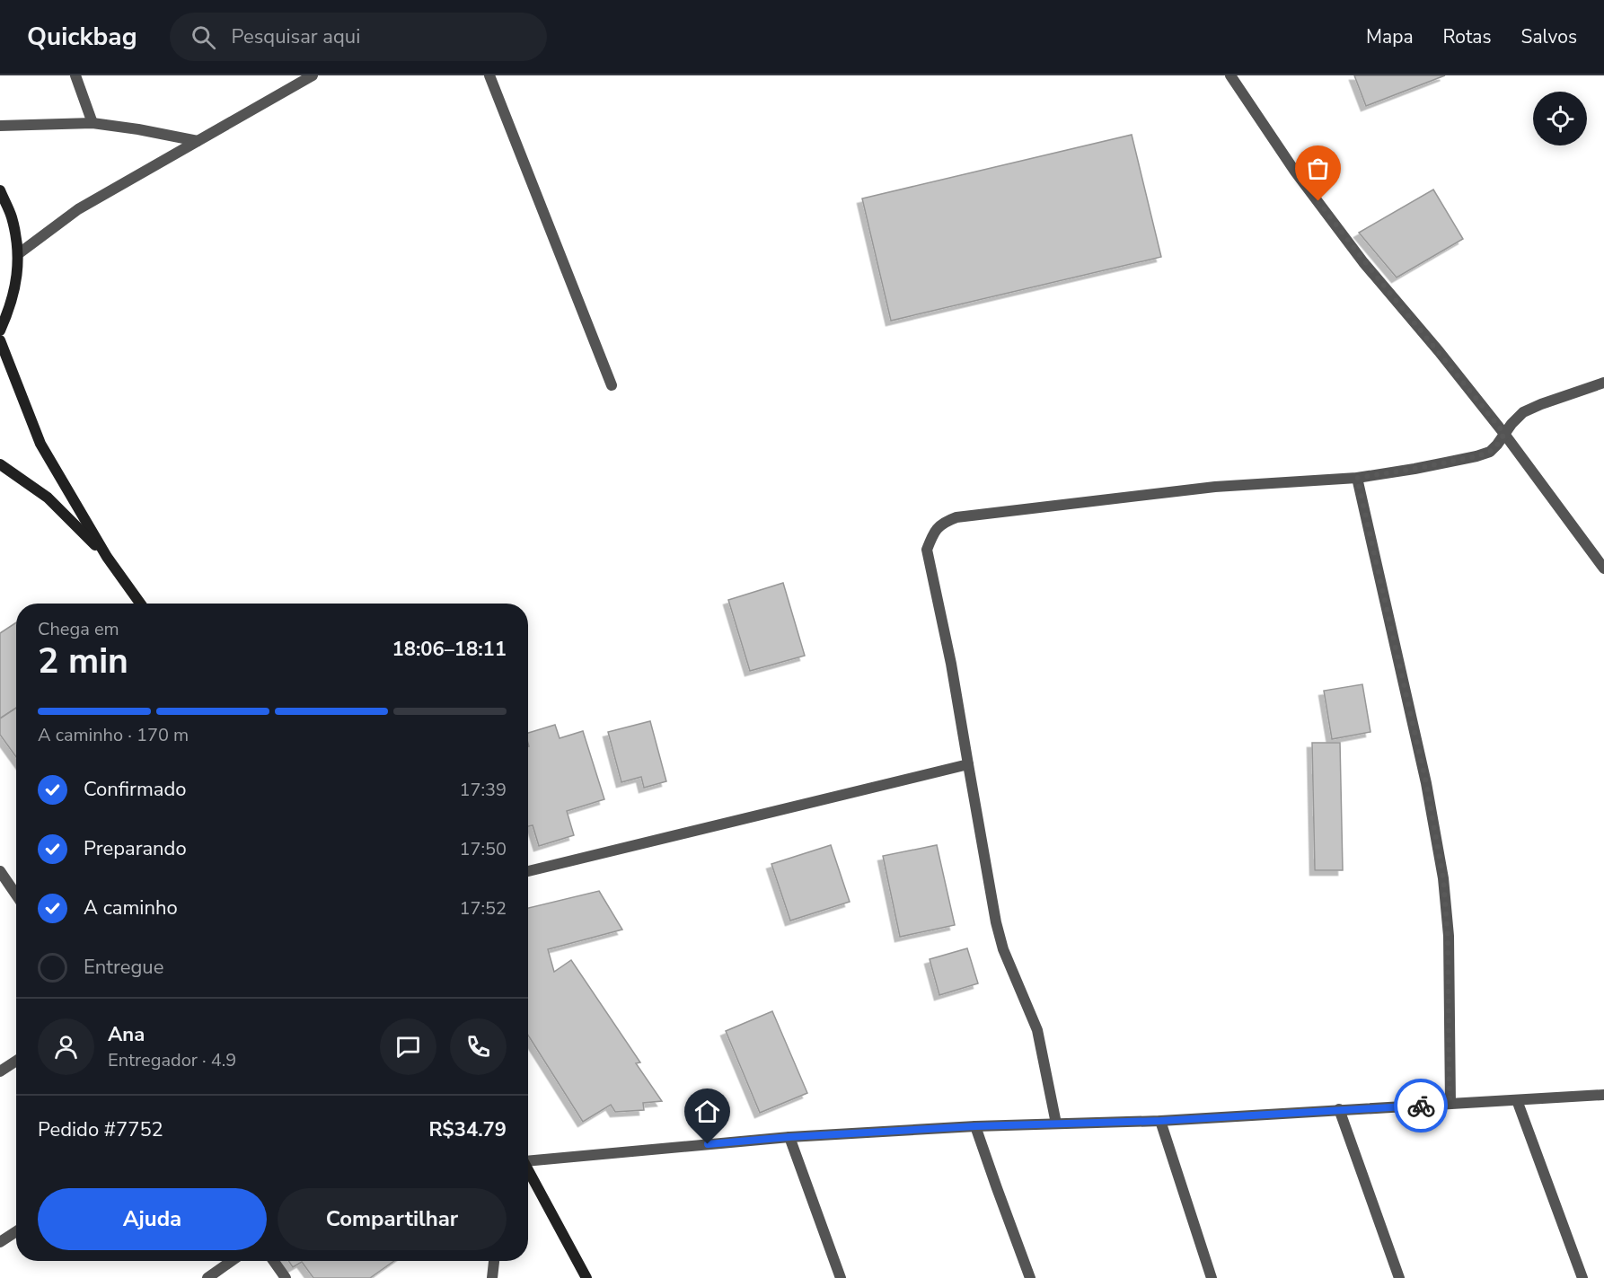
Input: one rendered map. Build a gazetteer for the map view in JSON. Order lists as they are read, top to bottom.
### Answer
{
  "page": {
    "header": "Quickbag",
    "search": "Pesquisar aqui",
    "nav": ["Mapa", "Rotas", "Salvos"],
    "heading": ["2 min", "Chega em", "18:06–18:11"],
    "panel": [
      "Ana",
      "Entregador · 4.9",
      "Pedido #7752",
      "R$34.79"
    ],
    "bar": "A caminho · 170 m",
    "list": [
      ["Confirmado", "17:39"],
      ["Preparando", "17:50"],
      ["A caminho", "17:52"],
      "Entregue"
    ],
    "buttons": ["Ajuda", "Compartilhar"]
  }
}
